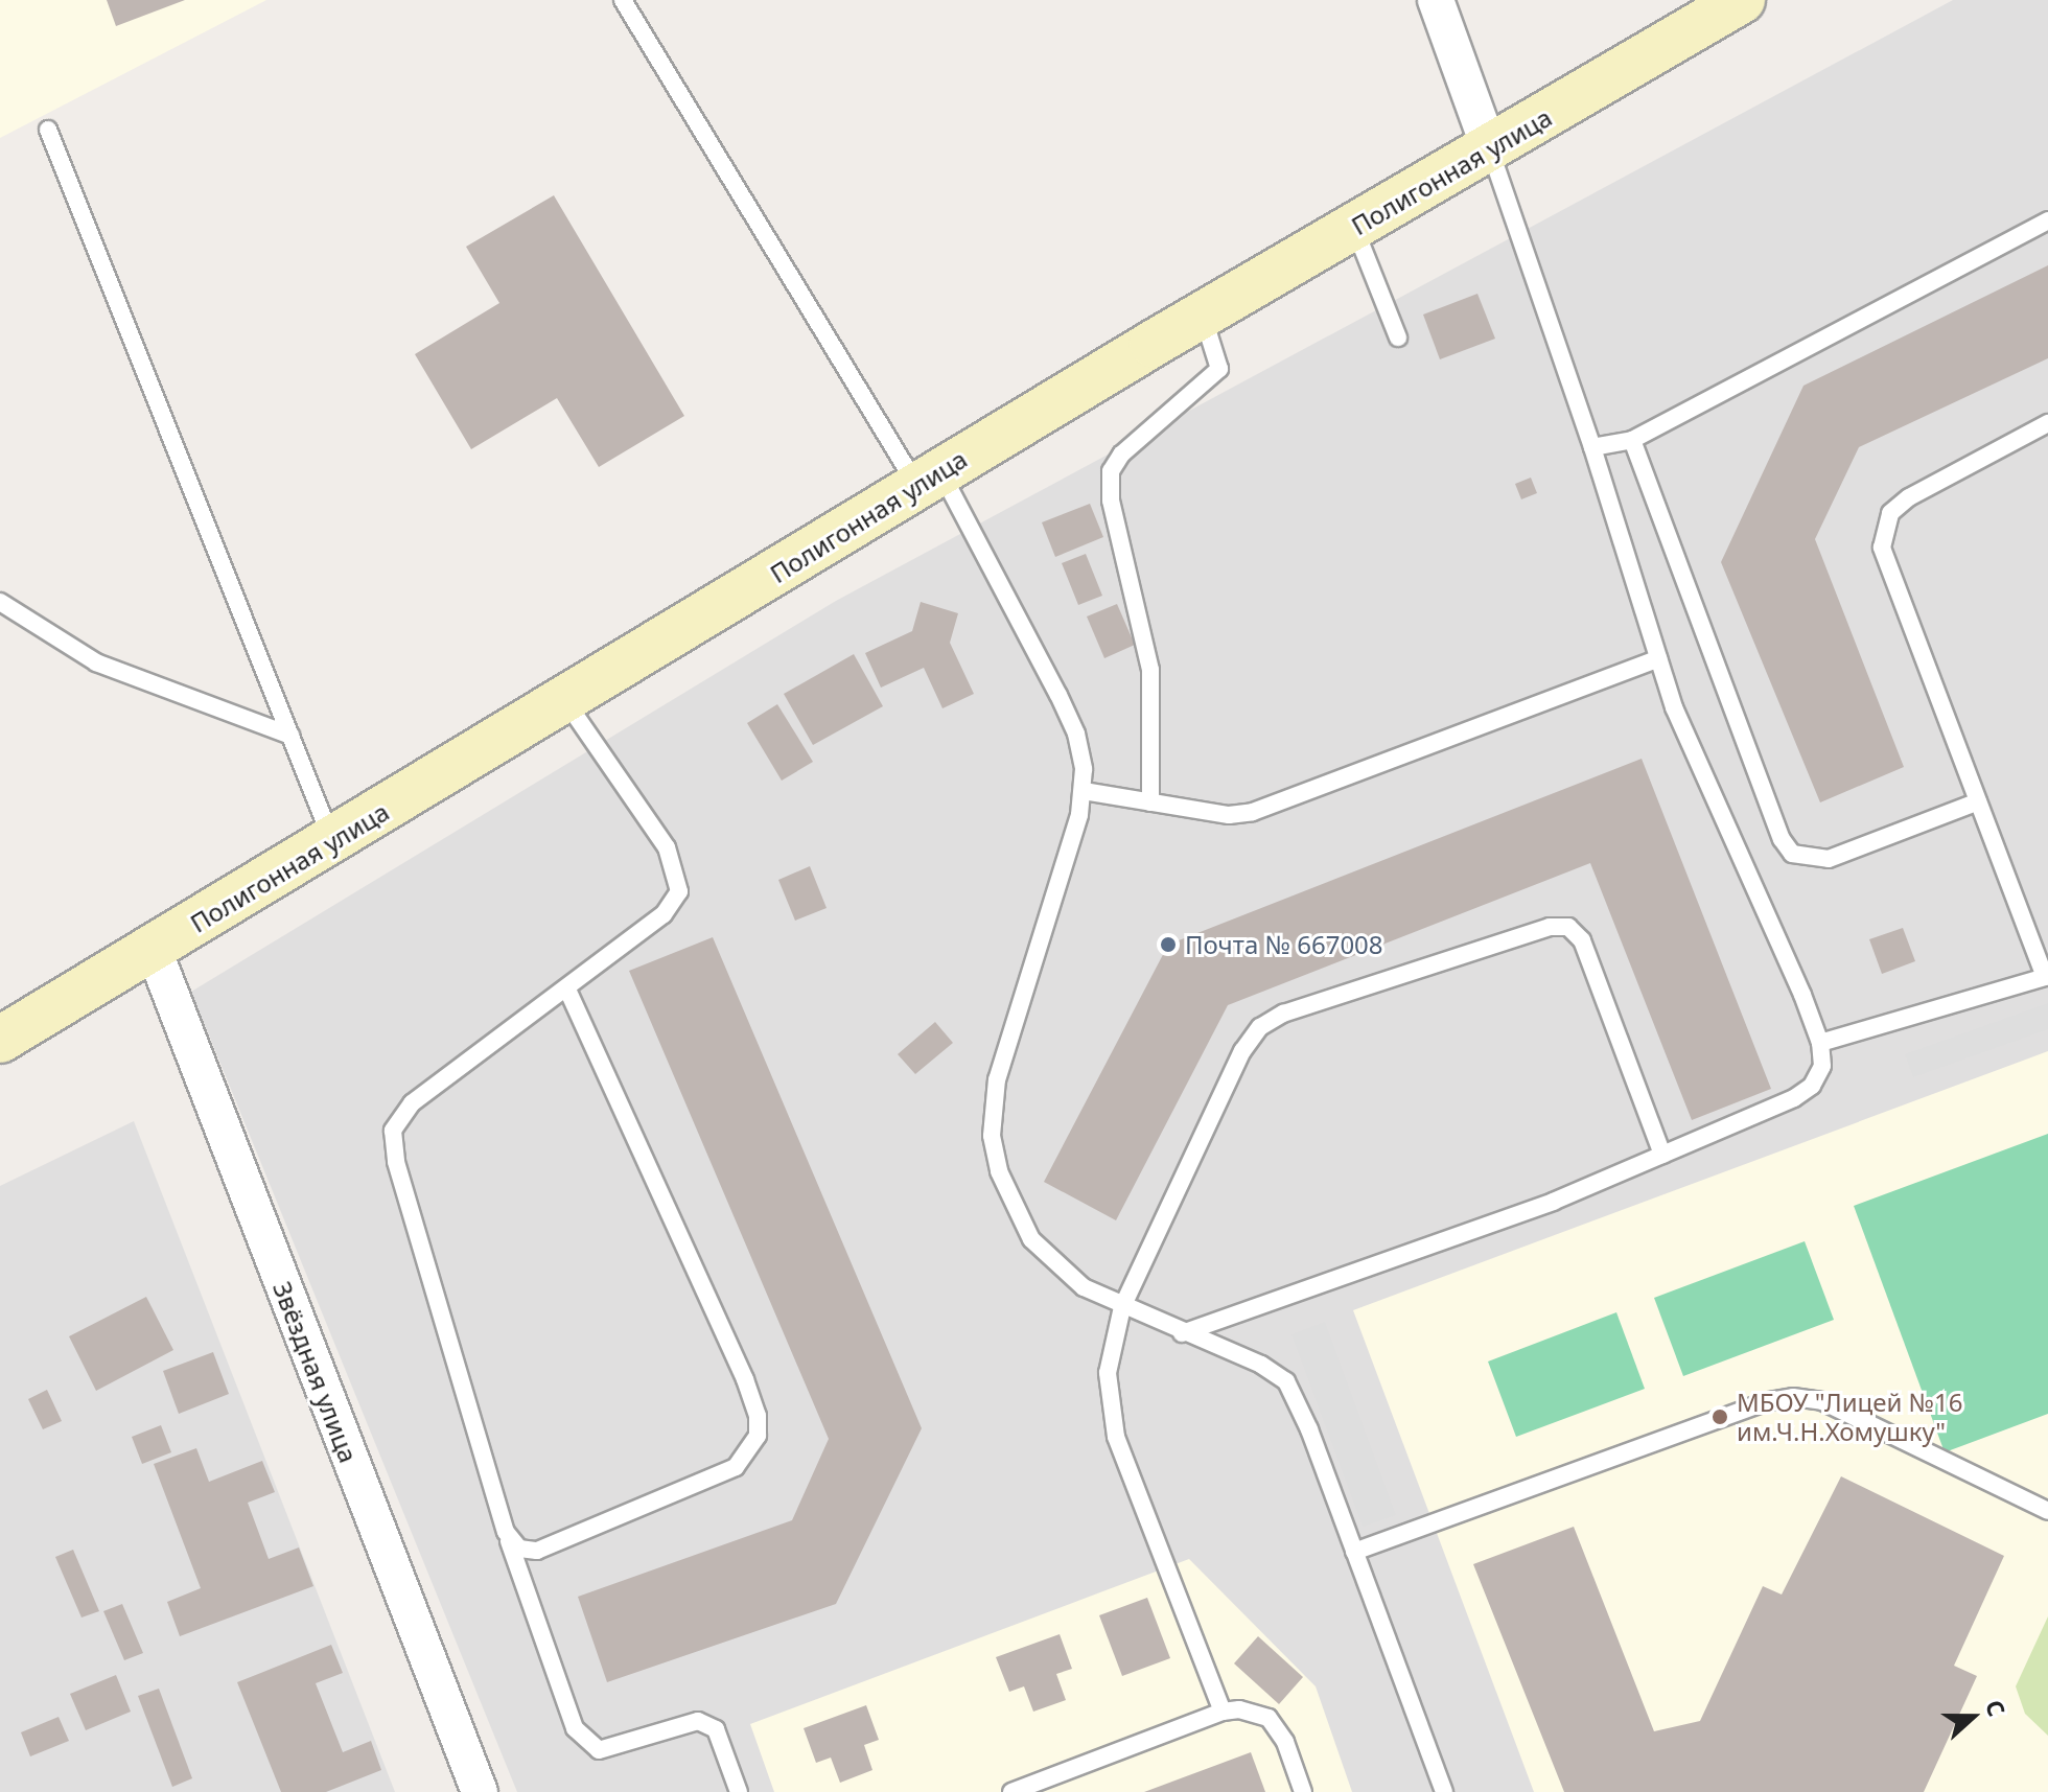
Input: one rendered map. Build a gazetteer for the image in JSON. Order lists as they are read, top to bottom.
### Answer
{
  "streets": {
    "street": ["Полигонная улица", "Звёздная улица"]
  },
  "crossings": [
    ["Полигонная улица", "Звёздная улица"]
  ],
  "places": ["Почта № 667008", "МБОУ \"Лицей №16 им.Ч.Н.Хомушку\""],
  "north": "right"
}
